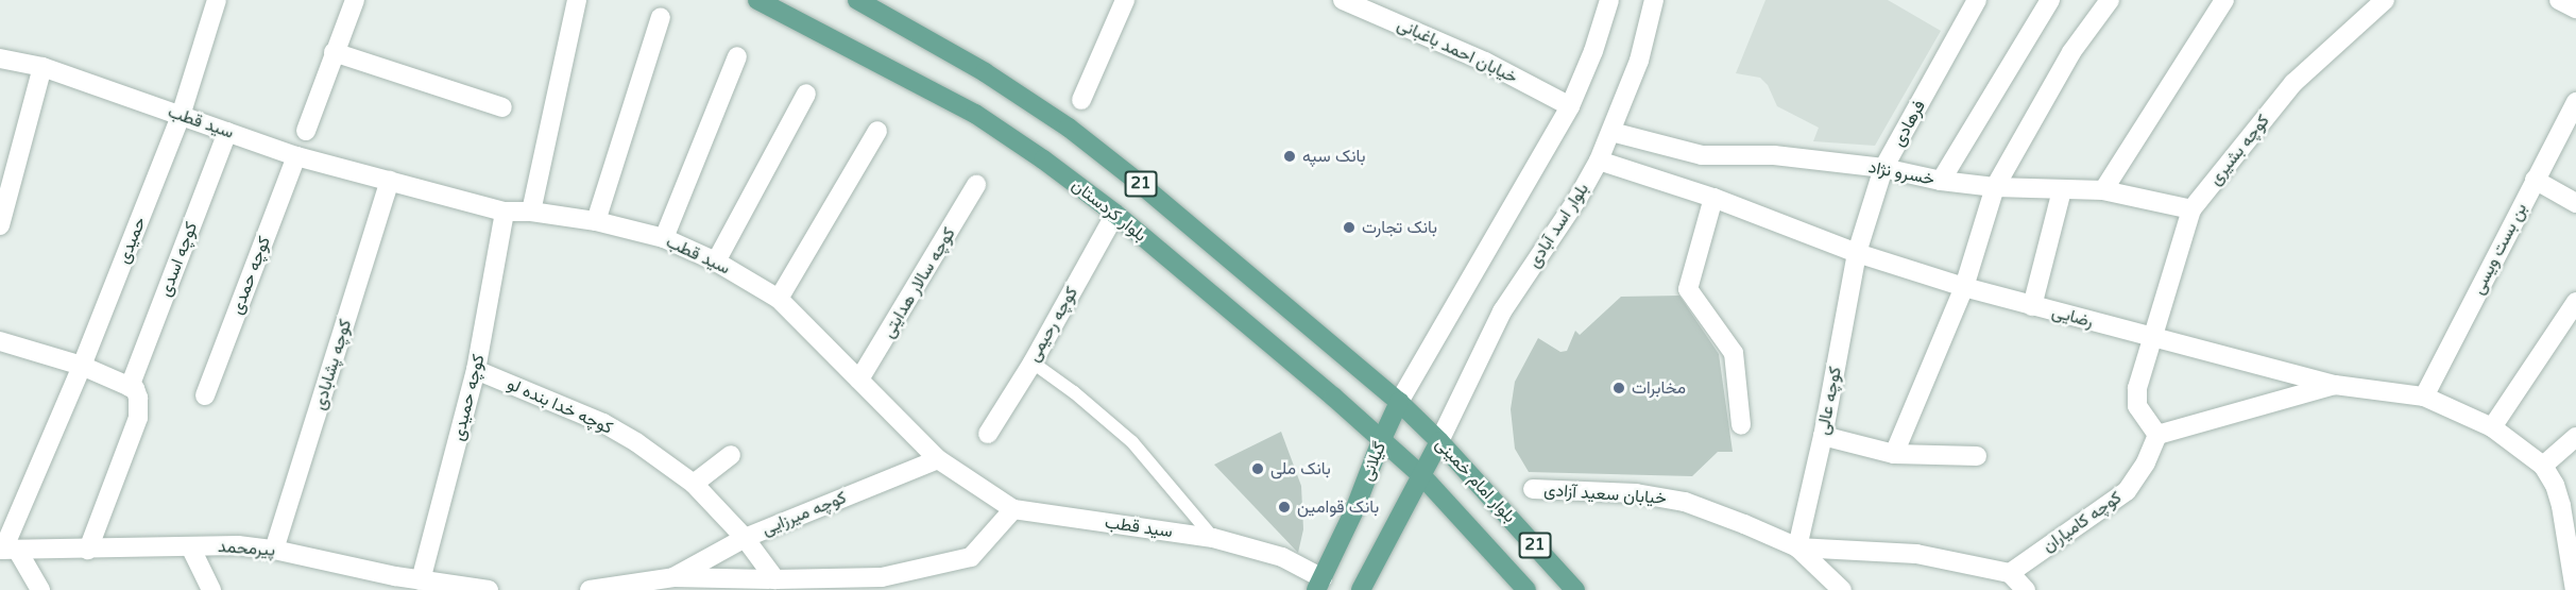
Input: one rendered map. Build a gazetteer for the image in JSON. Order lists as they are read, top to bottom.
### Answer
{
  "streets": {
    "main road": [
      "21",
      "بلوار کردستان",
      "گیلانی",
      "بلوار امام خمینی"
    ],
    "street": [
      "خیابان احمد باغبانی",
      "سید قطب",
      "فرهادی",
      "کوچه بشیری",
      "خسرو نژاد",
      "بلوار اسد آبادی",
      "حمیدی",
      "بن بست ویسی",
      "کوچه اسدی",
      "کوچه حمدی",
      "کوچه سالار هدایتی",
      "رضایی",
      "کوچه رحیمی",
      "کوچه پشابادی",
      "کوچه حمیدی",
      "کوچه عالی",
      "کوچه خدا بنده لو",
      "خیابان سعید آزادی",
      "کوچه میرزایی",
      "کوچه کامیاران",
      "پیرمحمد"
    ]
  },
  "crossings": [
    ["سید قطب", "حمیدی"],
    ["سید قطب", "کوچه اسدی"],
    ["سید قطب", "کوچه حمدی"],
    ["سید قطب", "کوچه سالار هدایتی"],
    ["سید قطب", "کوچه پشابادی"],
    ["سید قطب", "کوچه حمیدی"],
    ["سید قطب", "گیلانی"],
    ["سید قطب", "کوچه میرزایی"],
    ["فرهادی", "خسرو نژاد"],
    ["فرهادی", "رضایی"],
    ["فرهادی", "کوچه عالی"],
    ["کوچه بشیری", "خسرو نژاد"],
    ["کوچه بشیری", "رضایی"],
    ["کوچه بشیری", "کوچه کامیاران"],
    ["خسرو نژاد", "بلوار اسد آبادی"],
    ["21", "گیلانی"],
    ["21", "بلوار امام خمینی"],
    ["بلوار کردستان", "کوچه رحیمی"],
    ["بلوار کردستان", "گیلانی"],
    ["بلوار کردستان", "بلوار امام خمینی"],
    ["بلوار اسد آبادی", "رضایی"],
    ["بلوار اسد آبادی", "بلوار امام خمینی"],
    ["حمیدی", "پیرمحمد"],
    ["بن بست ویسی", "رضایی"],
    ["رضایی", "کوچه عالی"],
    ["کوچه پشابادی", "پیرمحمد"],
    ["کوچه حمیدی", "کوچه خدا بنده لو"],
    ["کوچه حمیدی", "پیرمحمد"],
    ["کوچه عالی", "خیابان سعید آزادی"],
    ["کوچه خدا بنده لو", "کوچه میرزایی"],
    ["گیلانی", "بلوار امام خمینی"]
  ],
  "places": [
    "بانک سپه",
    "بانک تجارت",
    "مخابرات",
    "بانک ملی",
    "بانک قوامین"
  ]
}
